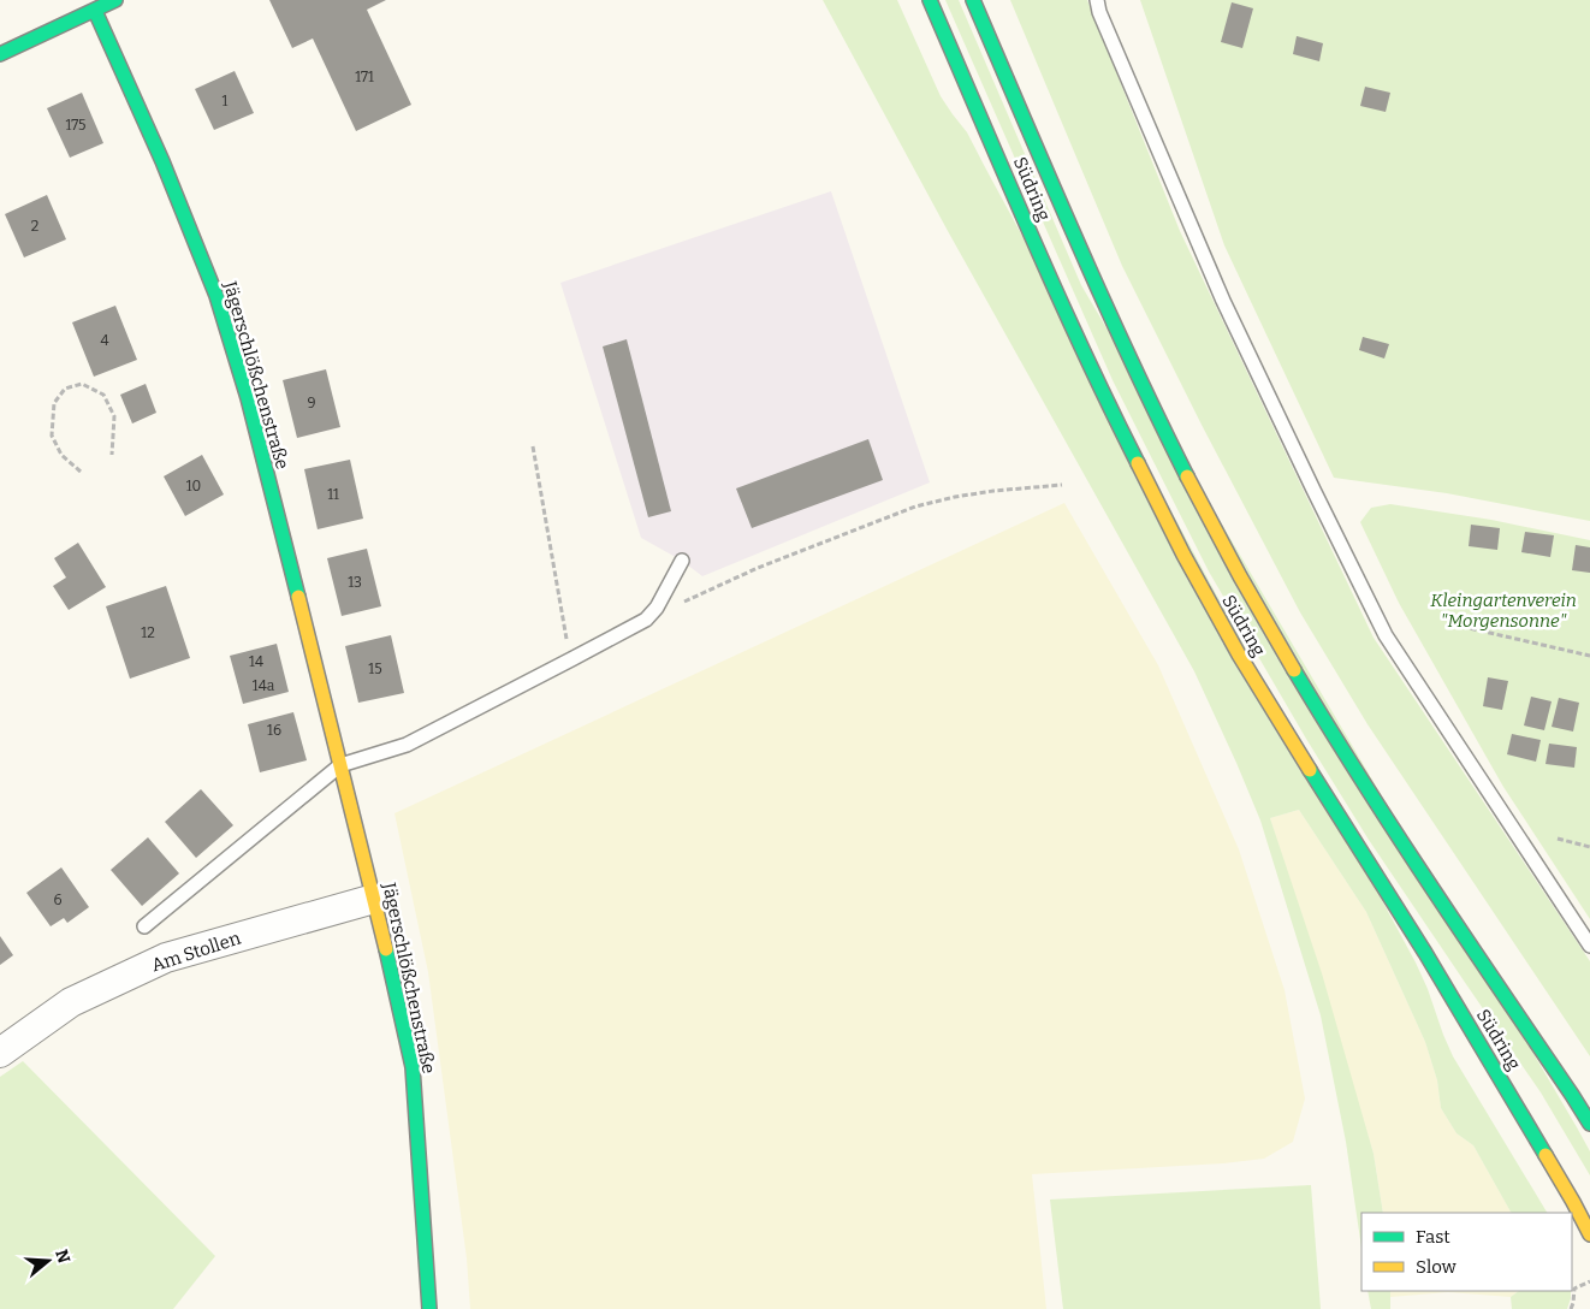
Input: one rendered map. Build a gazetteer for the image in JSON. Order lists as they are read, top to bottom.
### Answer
{
  "streets": {
    "main road": ["Südring", "Jägerschlößchenstraße"],
    "street": ["Am Stollen"]
  },
  "crossings": [
    ["Jägerschlößchenstraße", "Am Stollen"]
  ],
  "parks": ["Kleingartenverein \"Morgensonne\""],
  "house_numbers": [
    "171",
    "1",
    "175",
    "2",
    "4",
    "9",
    "10",
    "11",
    "13",
    "12",
    "14",
    "15",
    "14a",
    "16",
    "6"
  ],
  "legend": ["Fast", "Slow"],
  "north": "right"
}
